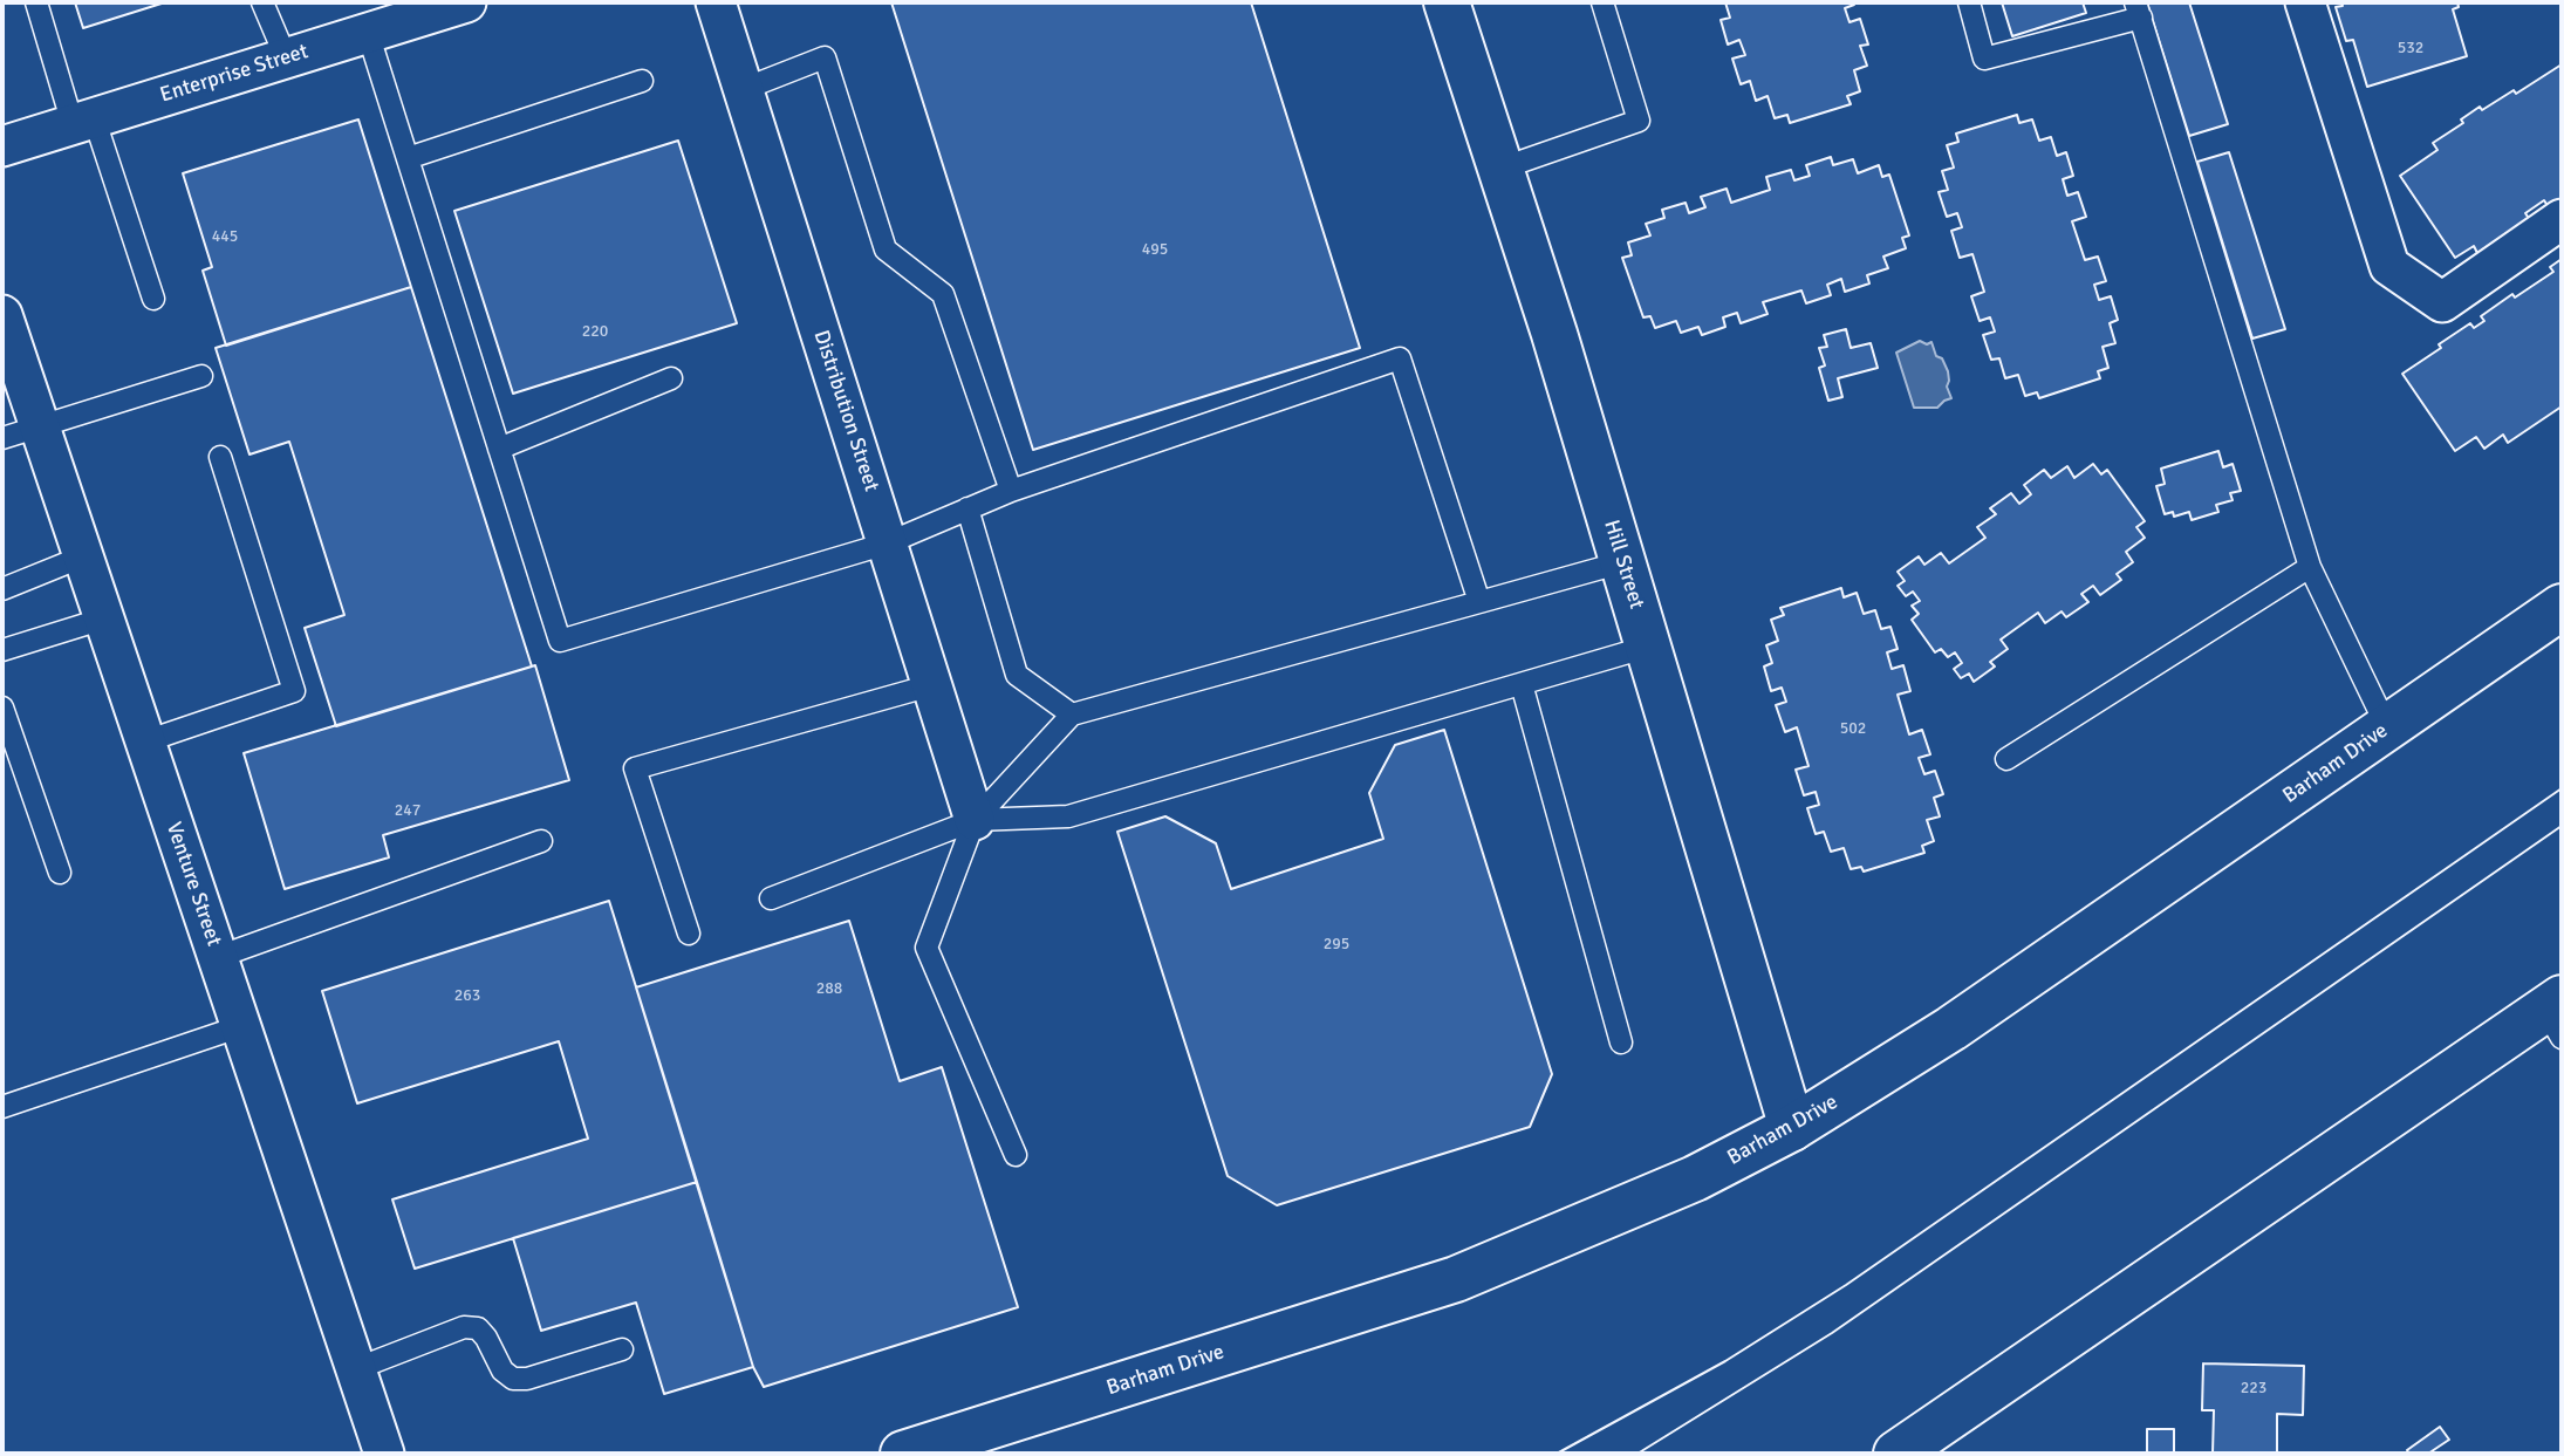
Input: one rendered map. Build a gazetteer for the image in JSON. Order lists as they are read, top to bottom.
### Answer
{
  "streets": {
    "street": [
      "Enterprise Street",
      "Distribution Street",
      "Hill Street",
      "Barham Drive",
      "Venture Street"
    ]
  },
  "crossings": [
    ["Hill Street", "Barham Drive"]
  ],
  "house_numbers": [
    "532",
    "445",
    "495",
    "220",
    "502",
    "247",
    "295",
    "288",
    "263",
    "223"
  ]
}
